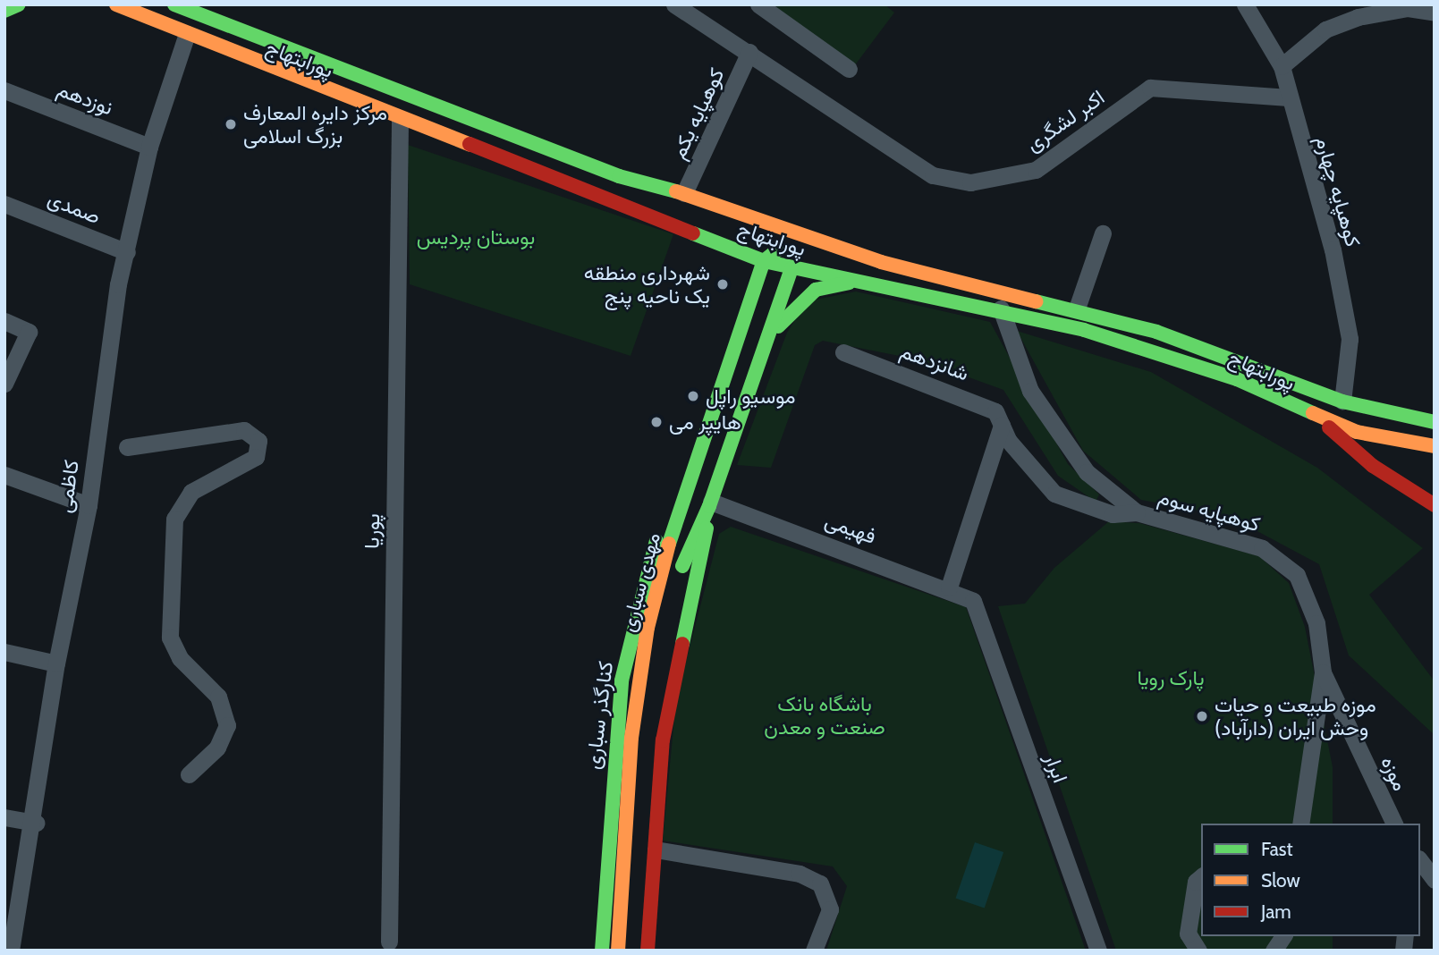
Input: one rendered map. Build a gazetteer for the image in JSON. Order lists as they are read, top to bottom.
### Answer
{
  "streets": {
    "main road": ["پورابتهاج", "مهدی سباری", "کنارگذر سباری"],
    "street": [
      "نوزدهم",
      "کوهپایه یکم",
      "اکبر لشگری",
      "کوهپایه چهارم",
      "صمدی",
      "شانزدهم",
      "کاظمی",
      "کوهپایه سوم",
      "فهیمی",
      "پوریا",
      "ابرار",
      "موزه"
    ]
  },
  "crossings": [
    ["پورابتهاج", "کوهپایه یکم"],
    ["پورابتهاج", "کوهپایه چهارم"],
    ["پورابتهاج", "کاظمی"],
    ["پورابتهاج", "کوهپایه سوم"],
    ["پورابتهاج", "پوریا"],
    ["پورابتهاج", "مهدی سباری"],
    ["نوزدهم", "کاظمی"],
    ["کوهپایه یکم", "اکبر لشگری"],
    ["اکبر لشگری", "کوهپایه چهارم"],
    ["صمدی", "کاظمی"],
    ["شانزدهم", "کوهپایه سوم"],
    ["کوهپایه سوم", "موزه"],
    ["فهیمی", "ابرار"],
    ["مهدی سباری", "کنارگذر سباری"]
  ],
  "parks": ["بوستان پردیس", "پارک رویا", "باشگاه بانک صنعت و معدن"],
  "places": [
    "مرکز دایره المعارف بزرگ اسلامی",
    "شهرداری منطقه یک ناحیه پنج",
    "موسیو راپل",
    "هایپر می",
    "موزه طبیعت و حیات وحش ایران (دارآباد)"
  ],
  "legend": ["Fast", "Slow", "Jam"]
}
